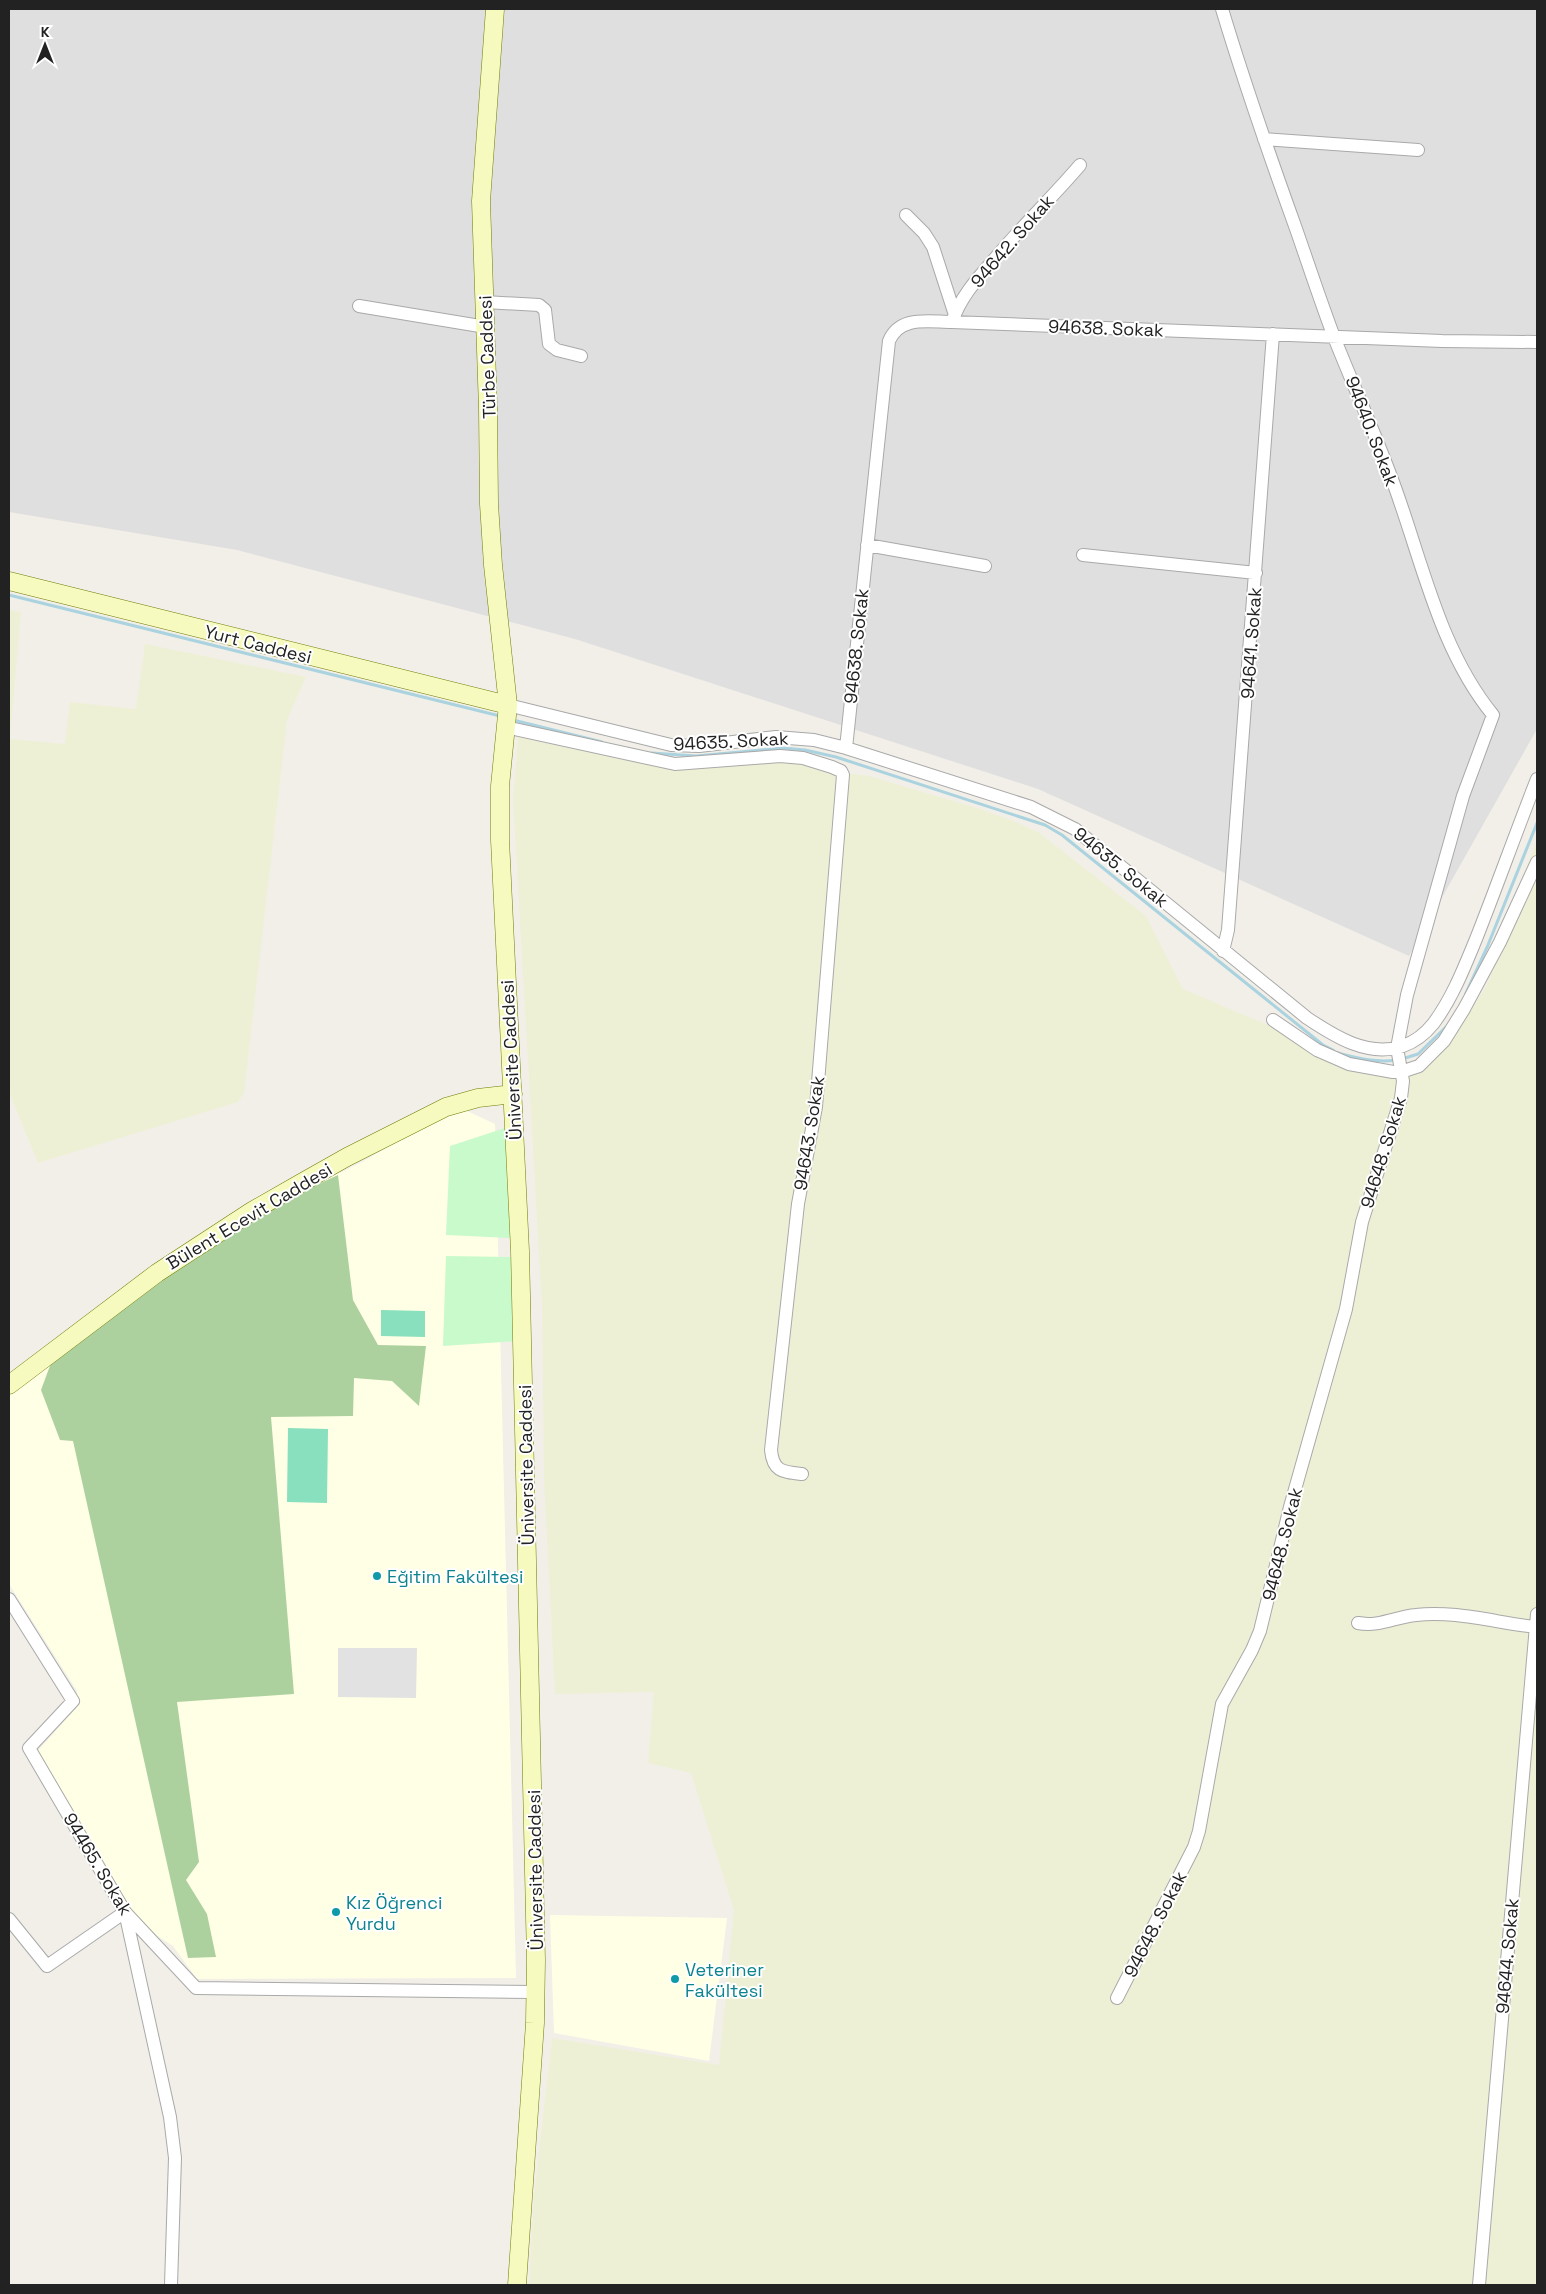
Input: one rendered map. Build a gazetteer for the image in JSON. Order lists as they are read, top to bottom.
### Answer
{
  "streets": {
    "street": [
      "94642. Sokak",
      "94638. Sokak",
      "Türbe Caddesi",
      "94640. Sokak",
      "94641. Sokak",
      "Yurt Caddesi",
      "94635. Sokak",
      "Üniversite Caddesi",
      "94643. Sokak",
      "94648. Sokak",
      "Bülent Ecevit Caddesi",
      "94465. Sokak",
      "94644. Sokak"
    ]
  },
  "crossings": [
    ["94642. Sokak", "94638. Sokak"],
    ["94638. Sokak", "94640. Sokak"],
    ["94638. Sokak", "94641. Sokak"],
    ["94638. Sokak", "94635. Sokak"],
    ["Türbe Caddesi", "Yurt Caddesi"],
    ["Türbe Caddesi", "94635. Sokak"],
    ["Türbe Caddesi", "Üniversite Caddesi"],
    ["94640. Sokak", "94635. Sokak"],
    ["94640. Sokak", "94648. Sokak"],
    ["94641. Sokak", "94635. Sokak"],
    ["Yurt Caddesi", "94635. Sokak"],
    ["Yurt Caddesi", "Üniversite Caddesi"],
    ["94635. Sokak", "Üniversite Caddesi"],
    ["94635. Sokak", "94643. Sokak"],
    ["94635. Sokak", "94648. Sokak"],
    ["Üniversite Caddesi", "Bülent Ecevit Caddesi"],
    ["Üniversite Caddesi", "94465. Sokak"]
  ],
  "places": ["Eğitim Fakültesi", "Kız Öğrenci Yurdu", "Veteriner Fakültesi"],
  "north": "top"
}
